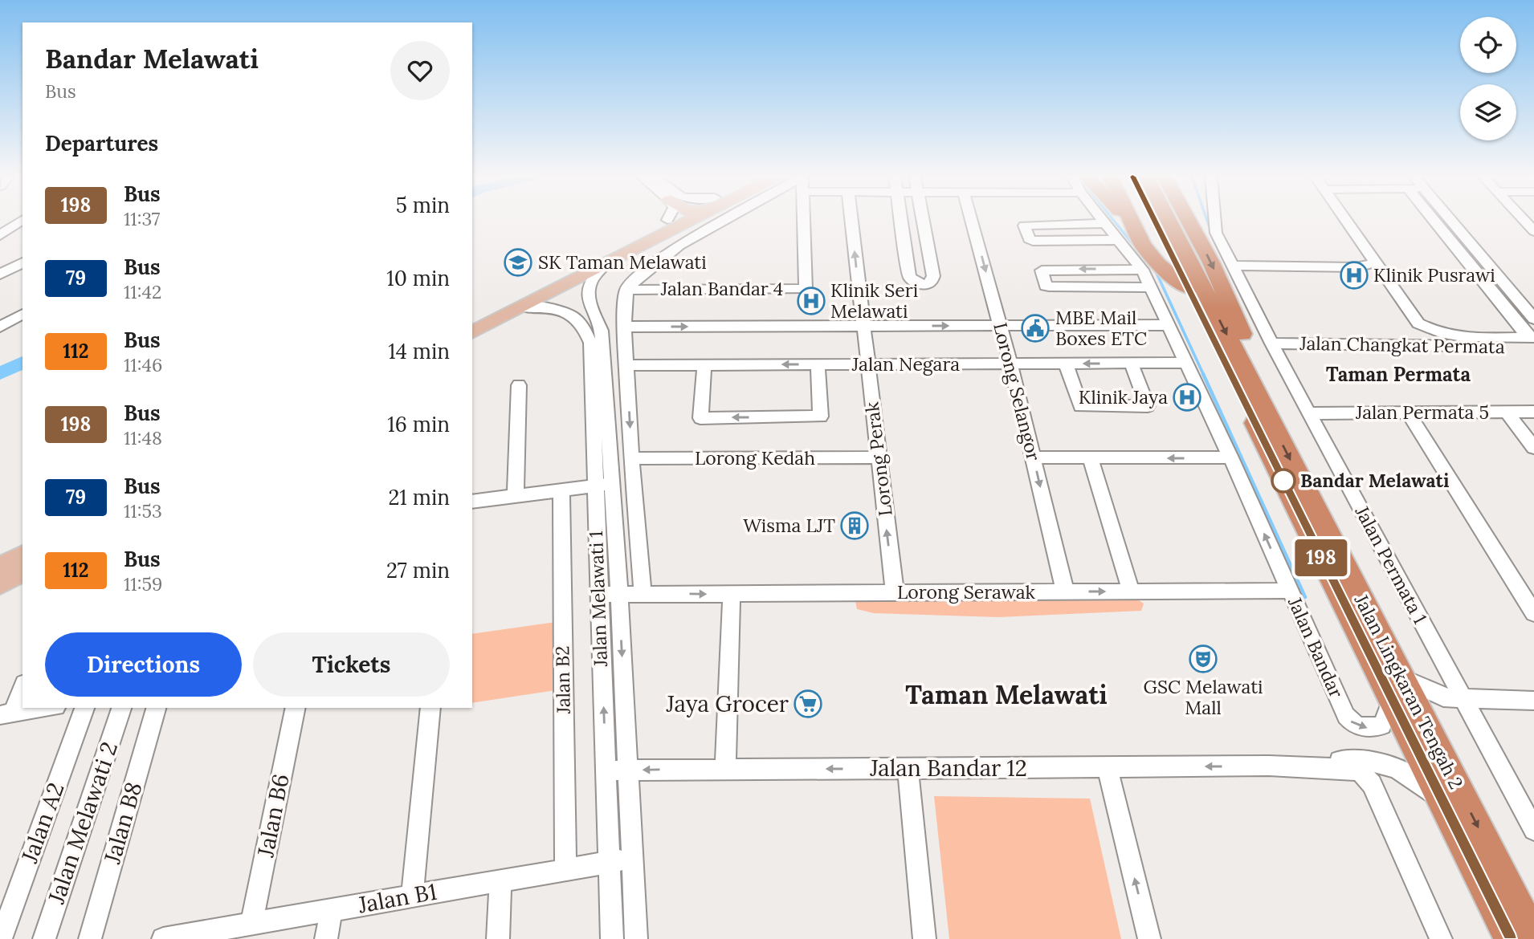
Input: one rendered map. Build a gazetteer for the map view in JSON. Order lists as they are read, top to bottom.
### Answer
{
  "streets": {
    "highway": ["Jalan Lingkaran Tengah 2"],
    "street": [
      "Jalan Bandar 4",
      "Jalan Changkat Permata",
      "Jalan Negara",
      "Lorong Selangor",
      "Jalan Permata 5",
      "Lorong Kedah",
      "Lorong Perak",
      "Jalan Permata 1",
      "Lorong Serawak",
      "Jalan Melawati 1",
      "Jalan Bandar",
      "Jalan B2",
      "Jalan Bandar 12",
      "Jalan B6",
      "Jalan A2",
      "Jalan Melawati 2",
      "Jalan B8",
      "Jalan B1"
    ]
  },
  "crossings": [
    ["Jalan Changkat Permata", "Jalan Permata 1"],
    ["Jalan Negara", "Lorong Selangor"],
    ["Jalan Negara", "Lorong Perak"],
    ["Jalan Negara", "Jalan Bandar"],
    ["Lorong Selangor", "Lorong Serawak"],
    ["Jalan Permata 5", "Jalan Permata 1"],
    ["Lorong Kedah", "Lorong Perak"],
    ["Lorong Perak", "Lorong Serawak"],
    ["Lorong Serawak", "Jalan Melawati 1"],
    ["Lorong Serawak", "Jalan Bandar"],
    ["Jalan Melawati 1", "Jalan Bandar 12"],
    ["Jalan Melawati 1", "Jalan B1"],
    ["Jalan Bandar", "Jalan Lingkaran Tengah 2"],
    ["Jalan B2", "Jalan B1"],
    ["Jalan B6", "Jalan B1"]
  ],
  "one_way": ["Lorong Perak", "Jalan Bandar 12"],
  "districts": ["Taman Permata", "Taman Melawati"],
  "places": {
    "school or university": ["SK Taman Melawati"],
    "hospital": ["Klinik Pusrawi", "Klinik Seri Melawati", "Klinik Jaya"],
    "public building": ["MBE Mail Boxes ETC"],
    "other": ["Bandar Melawati"],
    "building": ["Wisma LJT"],
    "theatre": ["GSC Melawati Mall"],
    "supermarket": ["Jaya Grocer"]
  },
  "lines": ["bus line 198"],
  "page": {
    "on_map": "198",
    "heading": [
      ["Bandar Melawati", "Bus"],
      "Departures"
    ],
    "list": [
      {
        "mark": "198",
        "name": "Bus",
        "note": "11:37",
        "value": "5 min"
      },
      {
        "mark": "79",
        "name": "Bus",
        "note": "11:42",
        "value": "10 min"
      },
      {
        "mark": "112",
        "name": "Bus",
        "note": "11:46",
        "value": "14 min"
      },
      {
        "mark": "198",
        "name": "Bus",
        "note": "11:48",
        "value": "16 min"
      },
      {
        "mark": "79",
        "name": "Bus",
        "note": "11:53",
        "value": "21 min"
      },
      {
        "mark": "112",
        "name": "Bus",
        "note": "11:59",
        "value": "27 min"
      }
    ],
    "buttons": ["Directions", "Tickets"]
  }
}
